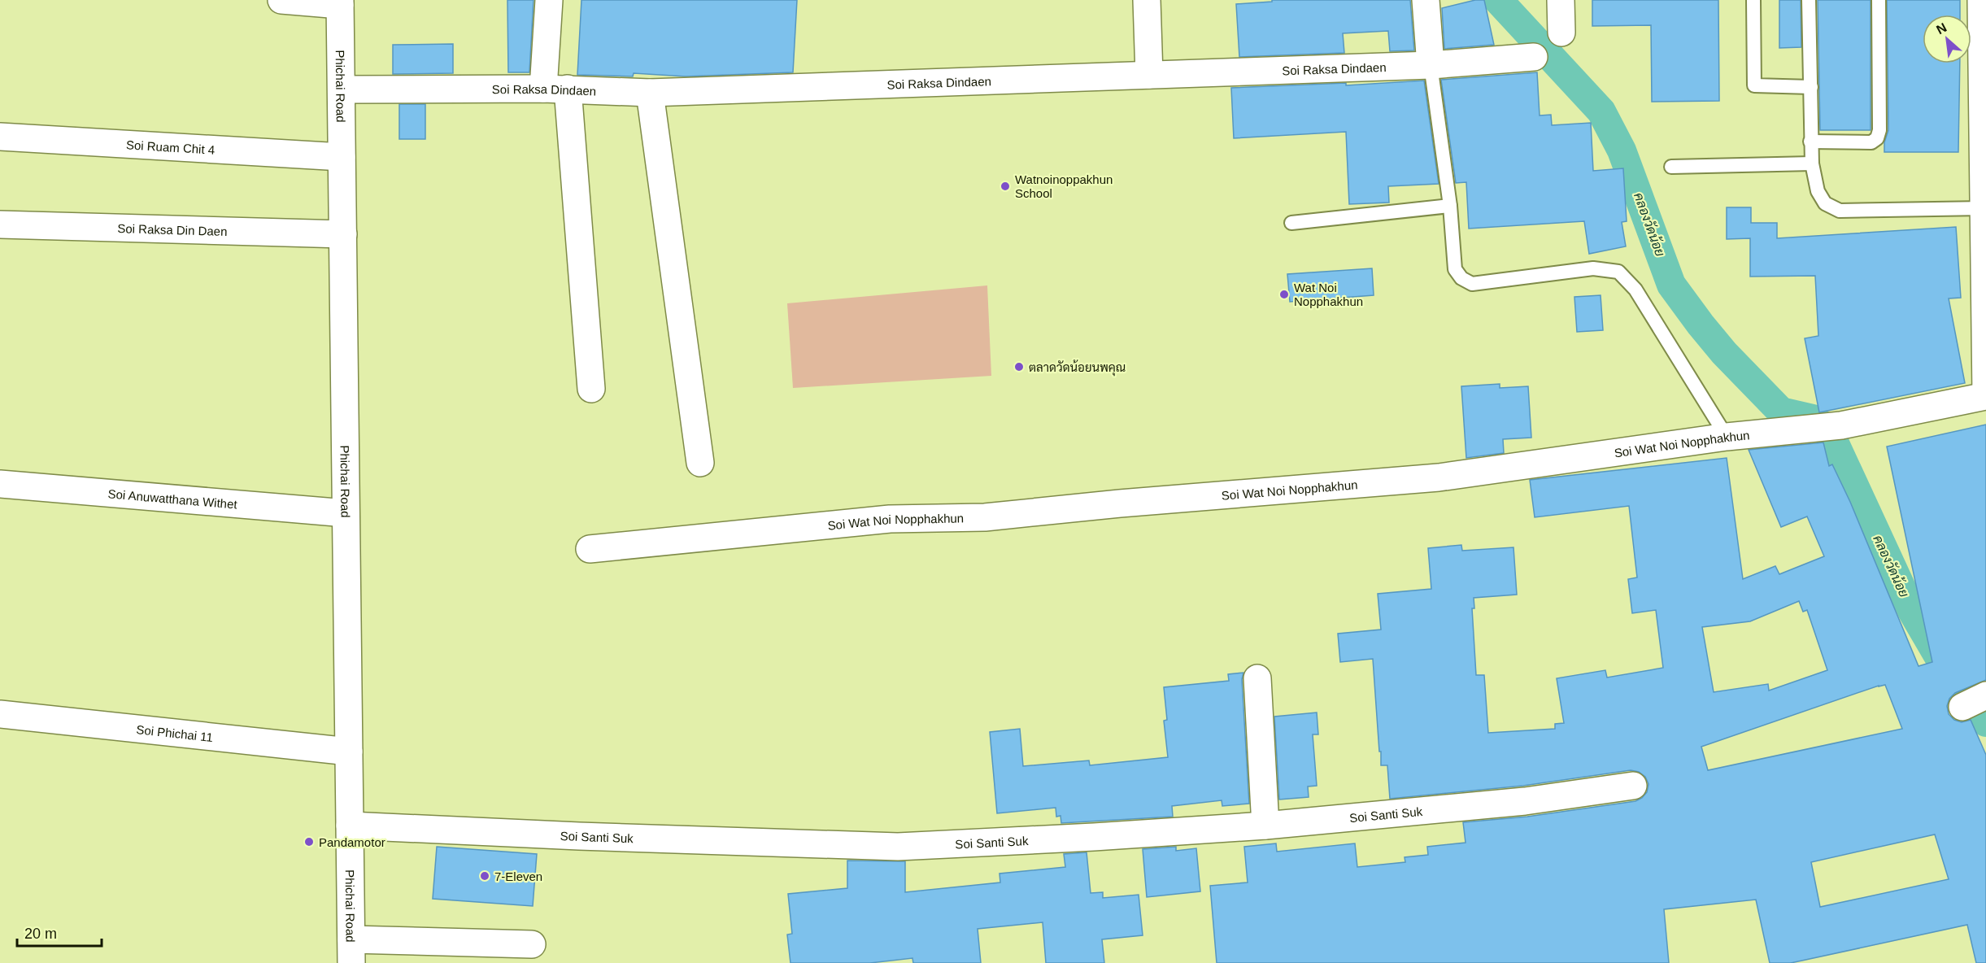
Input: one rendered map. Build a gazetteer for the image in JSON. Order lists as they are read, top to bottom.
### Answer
{
  "streets": {
    "street": [
      "Soi Raksa Dindaen",
      "Phichai Road",
      "Soi Ruam Chit 4",
      "Soi Raksa Din Daen",
      "Soi Wat Noi Nopphakhun",
      "Soi Anuwatthana Withet",
      "Soi Phichai 11",
      "Soi Santi Suk"
    ]
  },
  "crossings": [
    ["Soi Raksa Dindaen", "Phichai Road"],
    ["Phichai Road", "Soi Ruam Chit 4"],
    ["Phichai Road", "Soi Raksa Din Daen"],
    ["Phichai Road", "Soi Anuwatthana Withet"],
    ["Phichai Road", "Soi Phichai 11"],
    ["Phichai Road", "Soi Santi Suk"]
  ],
  "water": ["คลองวัดน้อย"],
  "places": [
    "Watnoinoppakhun School",
    "Wat Noi Nopphakhun",
    "ตลาดวัดน้อยนพคุณ",
    "Pandamotor",
    "7-Eleven"
  ],
  "scale_bar": "20 m",
  "north": "top left"
}
